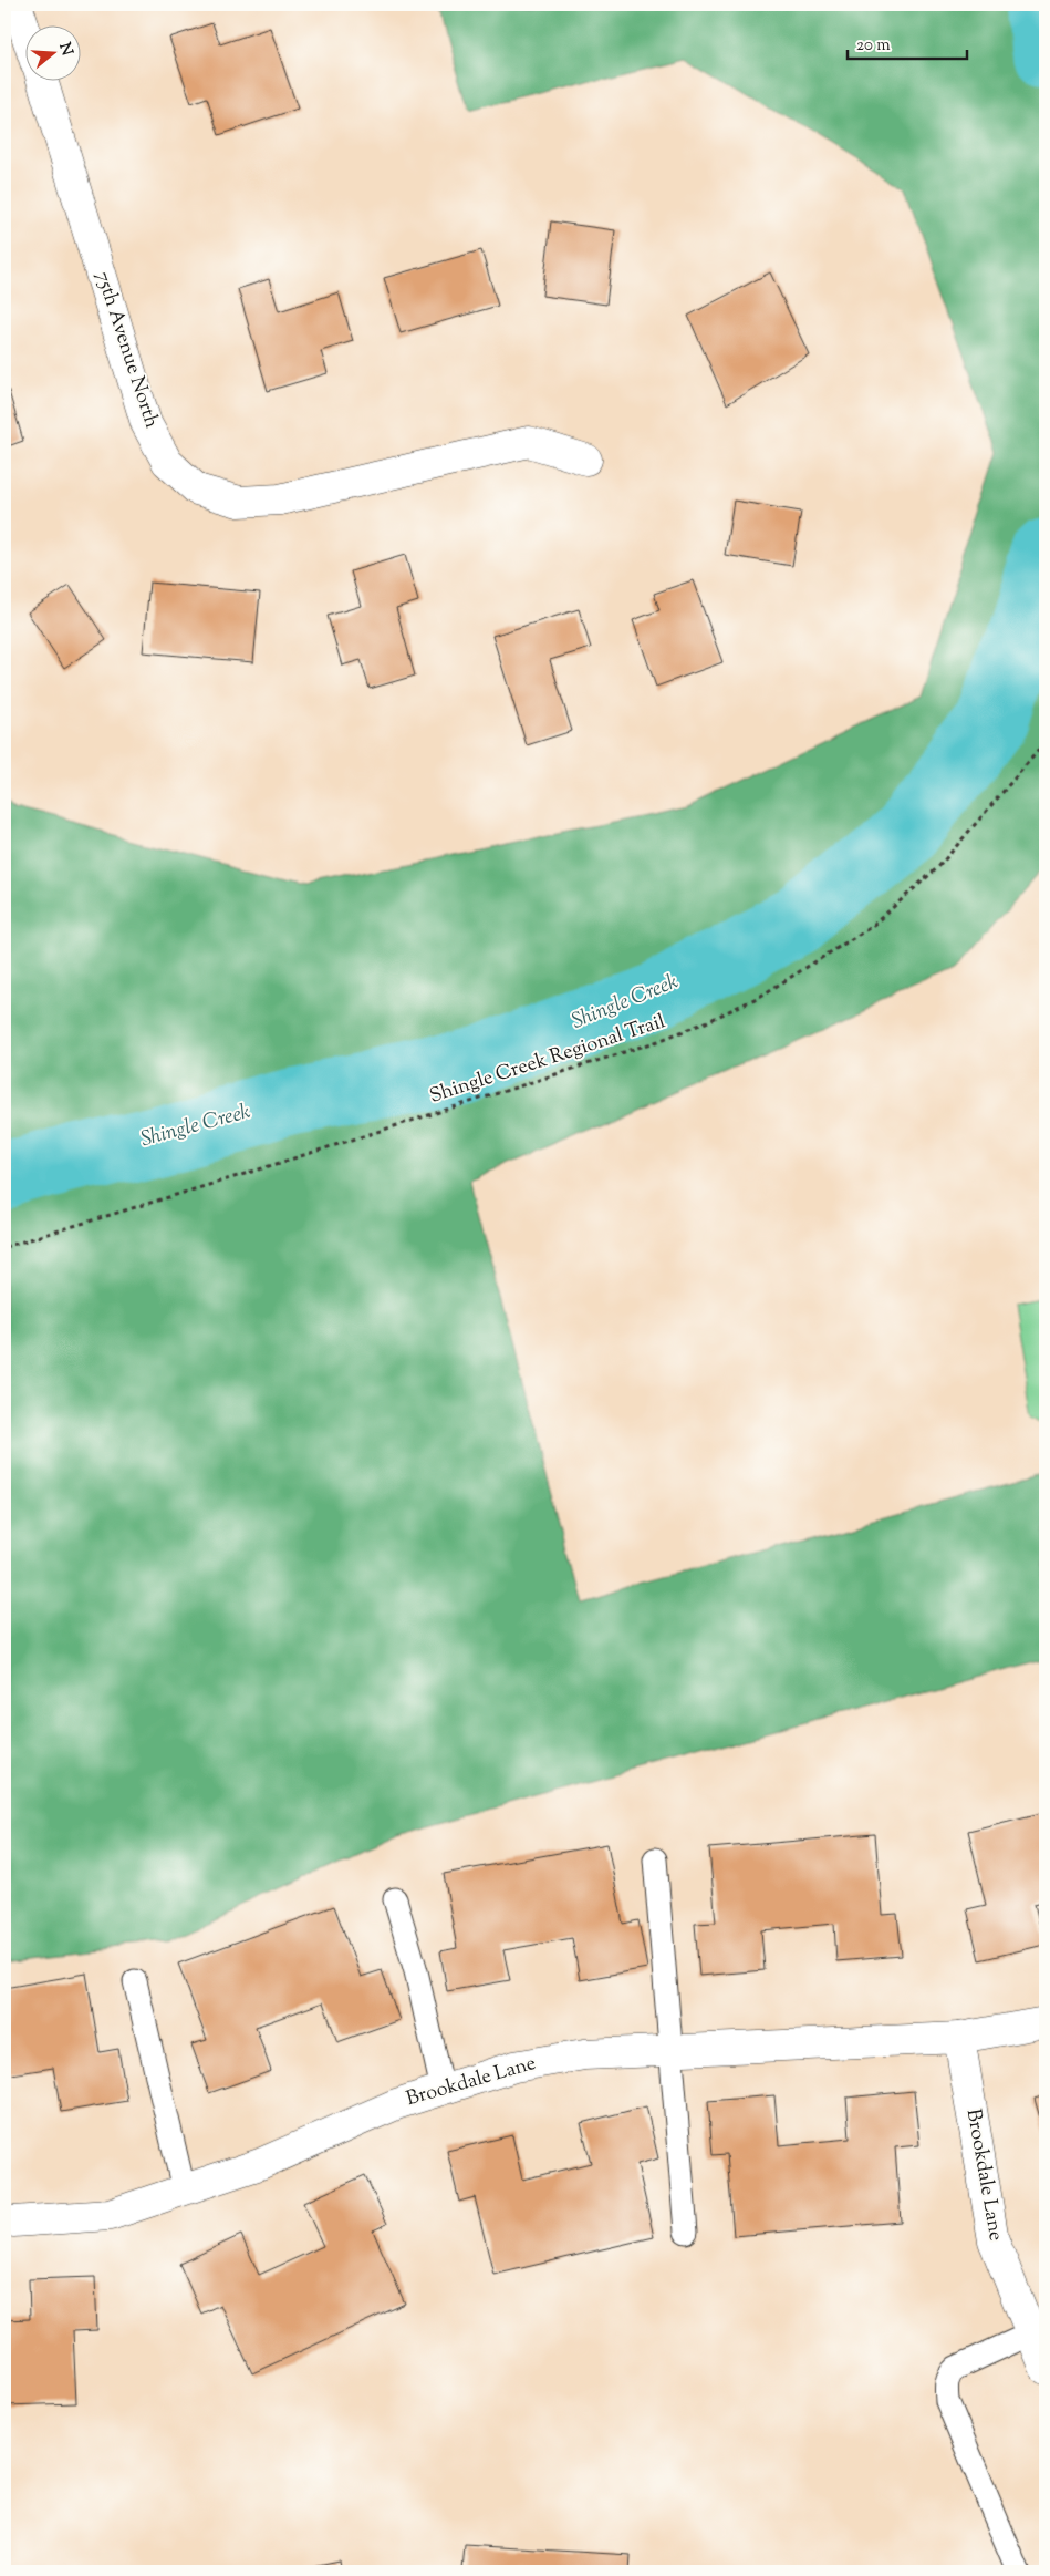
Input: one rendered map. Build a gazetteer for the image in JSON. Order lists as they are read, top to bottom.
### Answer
{
  "streets": {
    "street": ["75th Avenue North", "Brookdale Lane"],
    "path": ["Shingle Creek Regional Trail"]
  },
  "water": ["Shingle Creek"],
  "scale_bar": "20 m",
  "north": "right"
}
